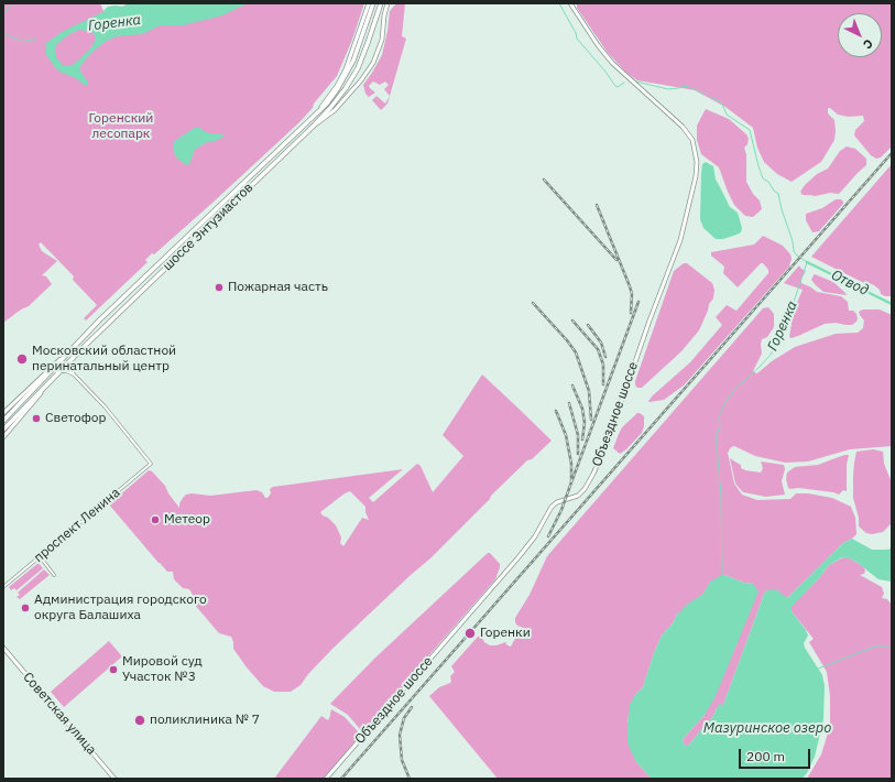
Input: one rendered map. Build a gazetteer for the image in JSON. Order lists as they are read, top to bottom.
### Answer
{
  "streets": {
    "highway": ["шоссе Энтузиастов"],
    "main road": ["Объездное шоссе", "Советская улица"],
    "street": ["проспект Ленина"]
  },
  "water": ["Горенка", "Отвод", "Мазуринское озеро"],
  "parks": ["Горенский лесопарк"],
  "places": [
    "Пожарная часть",
    "Московский областной перинатальный центр",
    "Светофор",
    "Метеор",
    "Администрация городского округа Балашиха",
    "Горенки",
    "Мировой суд Участок №3",
    "поликлиника № 7"
  ],
  "scale_bar": "200 m",
  "north": "bottom right"
}
